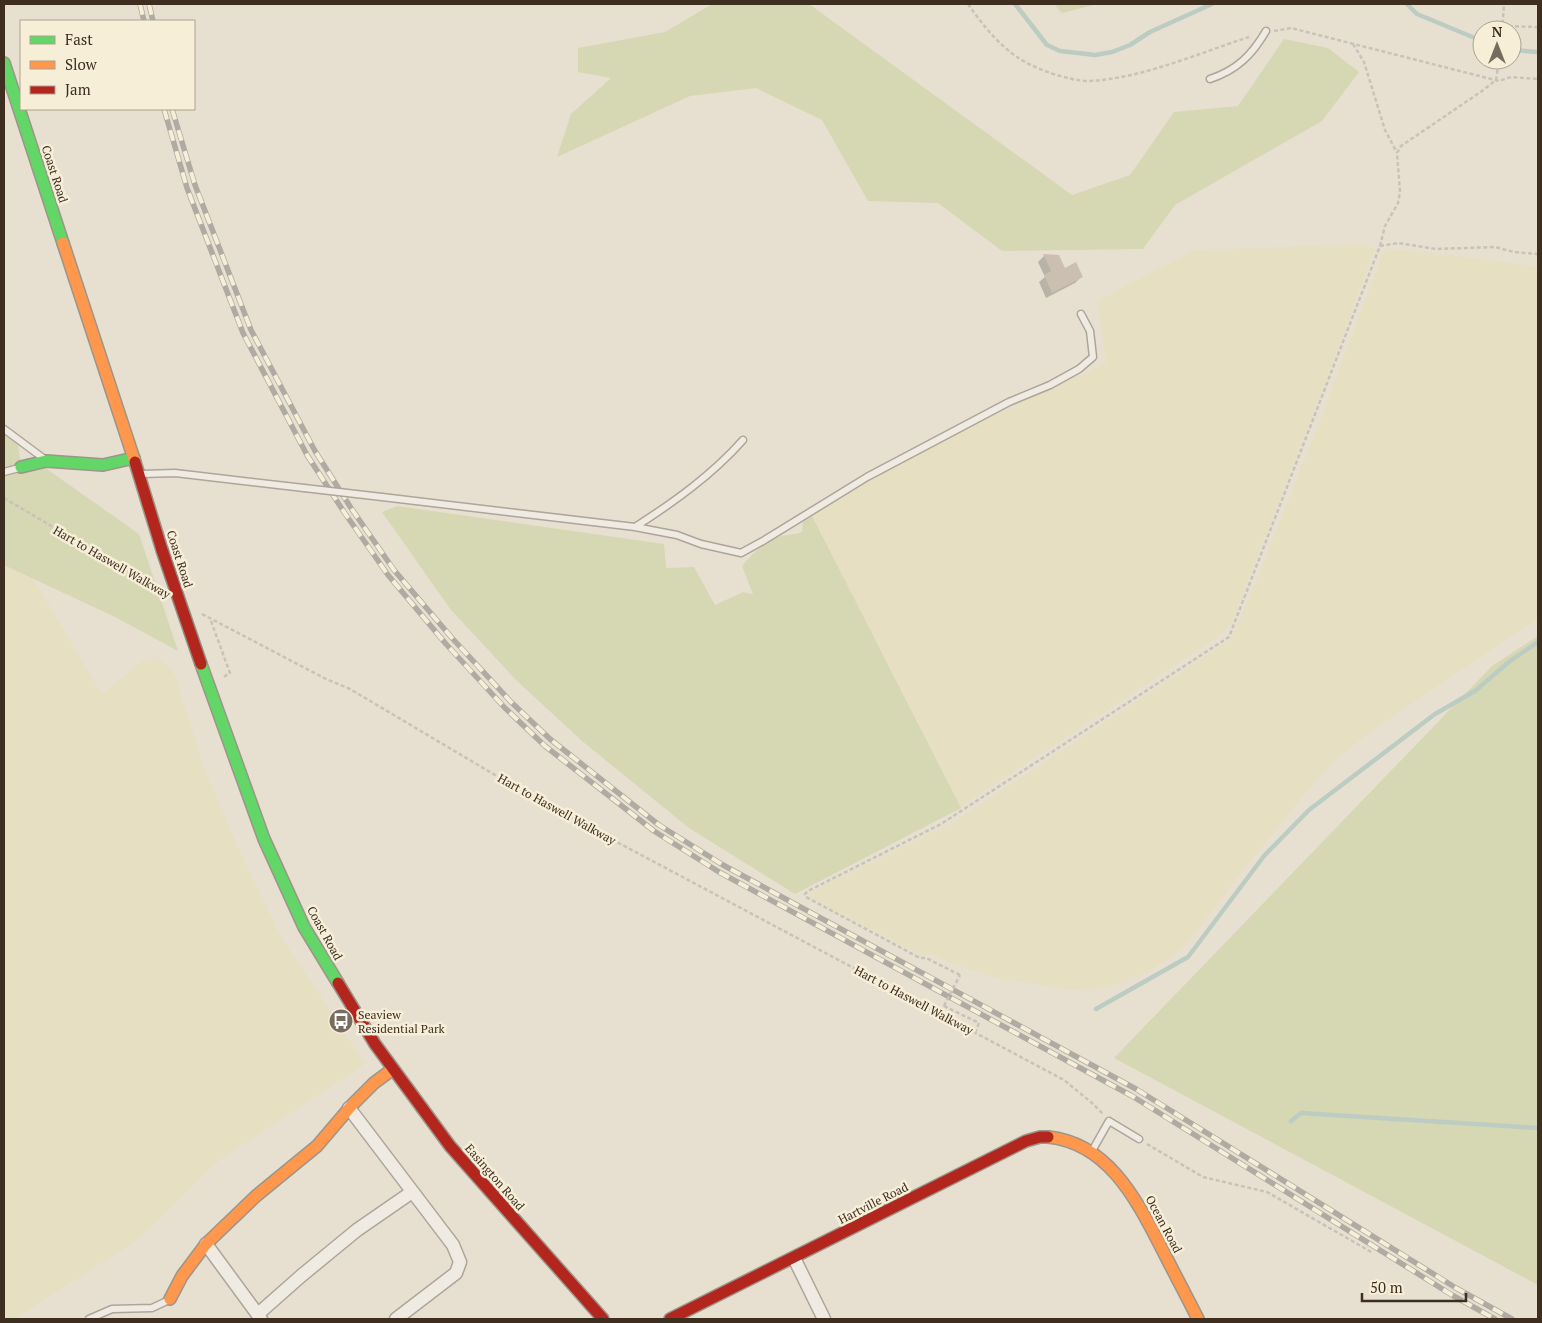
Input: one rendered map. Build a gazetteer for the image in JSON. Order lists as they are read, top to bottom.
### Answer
{
  "streets": {
    "main road": [
      "Coast Road",
      "Easington Road",
      "Hartville Road",
      "Ocean Road"
    ],
    "path": ["Hart to Haswell Walkway"]
  },
  "crossings": [
    ["Coast Road", "Easington Road"],
    ["Hartville Road", "Ocean Road"]
  ],
  "places": {
    "bus stop": ["Seaview Residential Park"]
  },
  "legend": ["Fast", "Slow", "Jam"],
  "scale_bar": "50 m",
  "north": "top"
}
